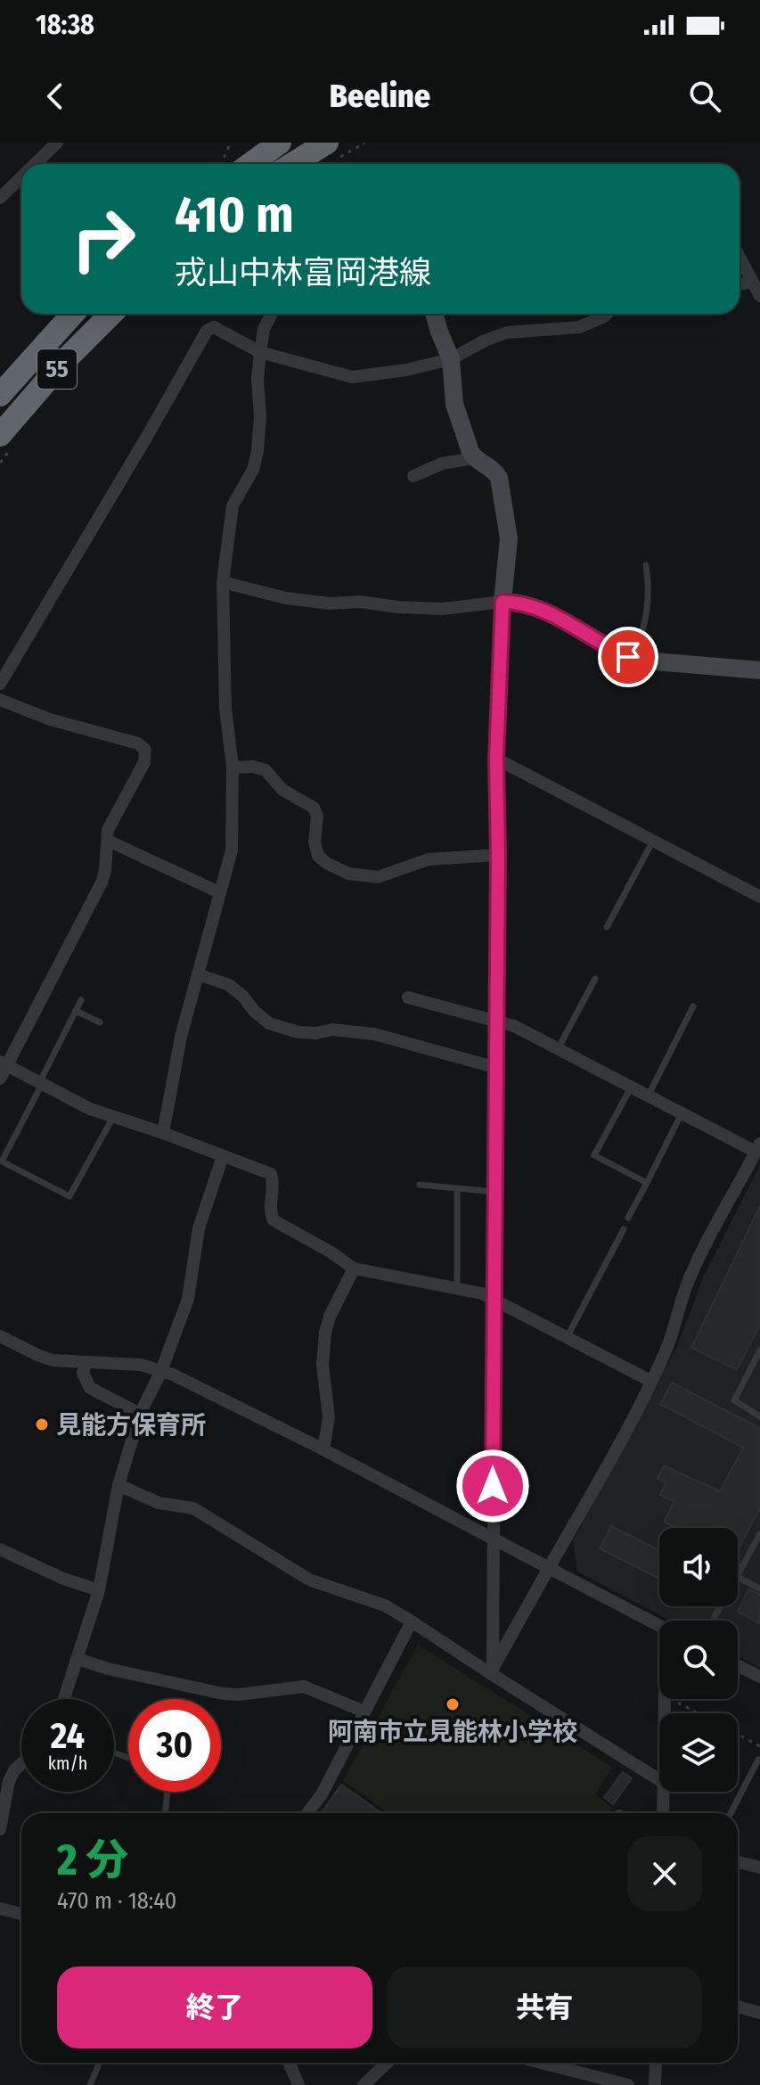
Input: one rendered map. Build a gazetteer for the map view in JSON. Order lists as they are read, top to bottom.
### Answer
{
  "streets": {
    "highway": ["55"]
  },
  "places": ["見能方保育所", "阿南市立見能林小学校"],
  "page": {
    "status": "18:38",
    "header": "Beeline",
    "turn": ["410 m", "戎山中林富岡港線"],
    "speed": "24 km/h",
    "limit": "30",
    "heading": ["2 分", "470 m · 18:40"],
    "buttons": ["終了", "共有"]
  }
}
